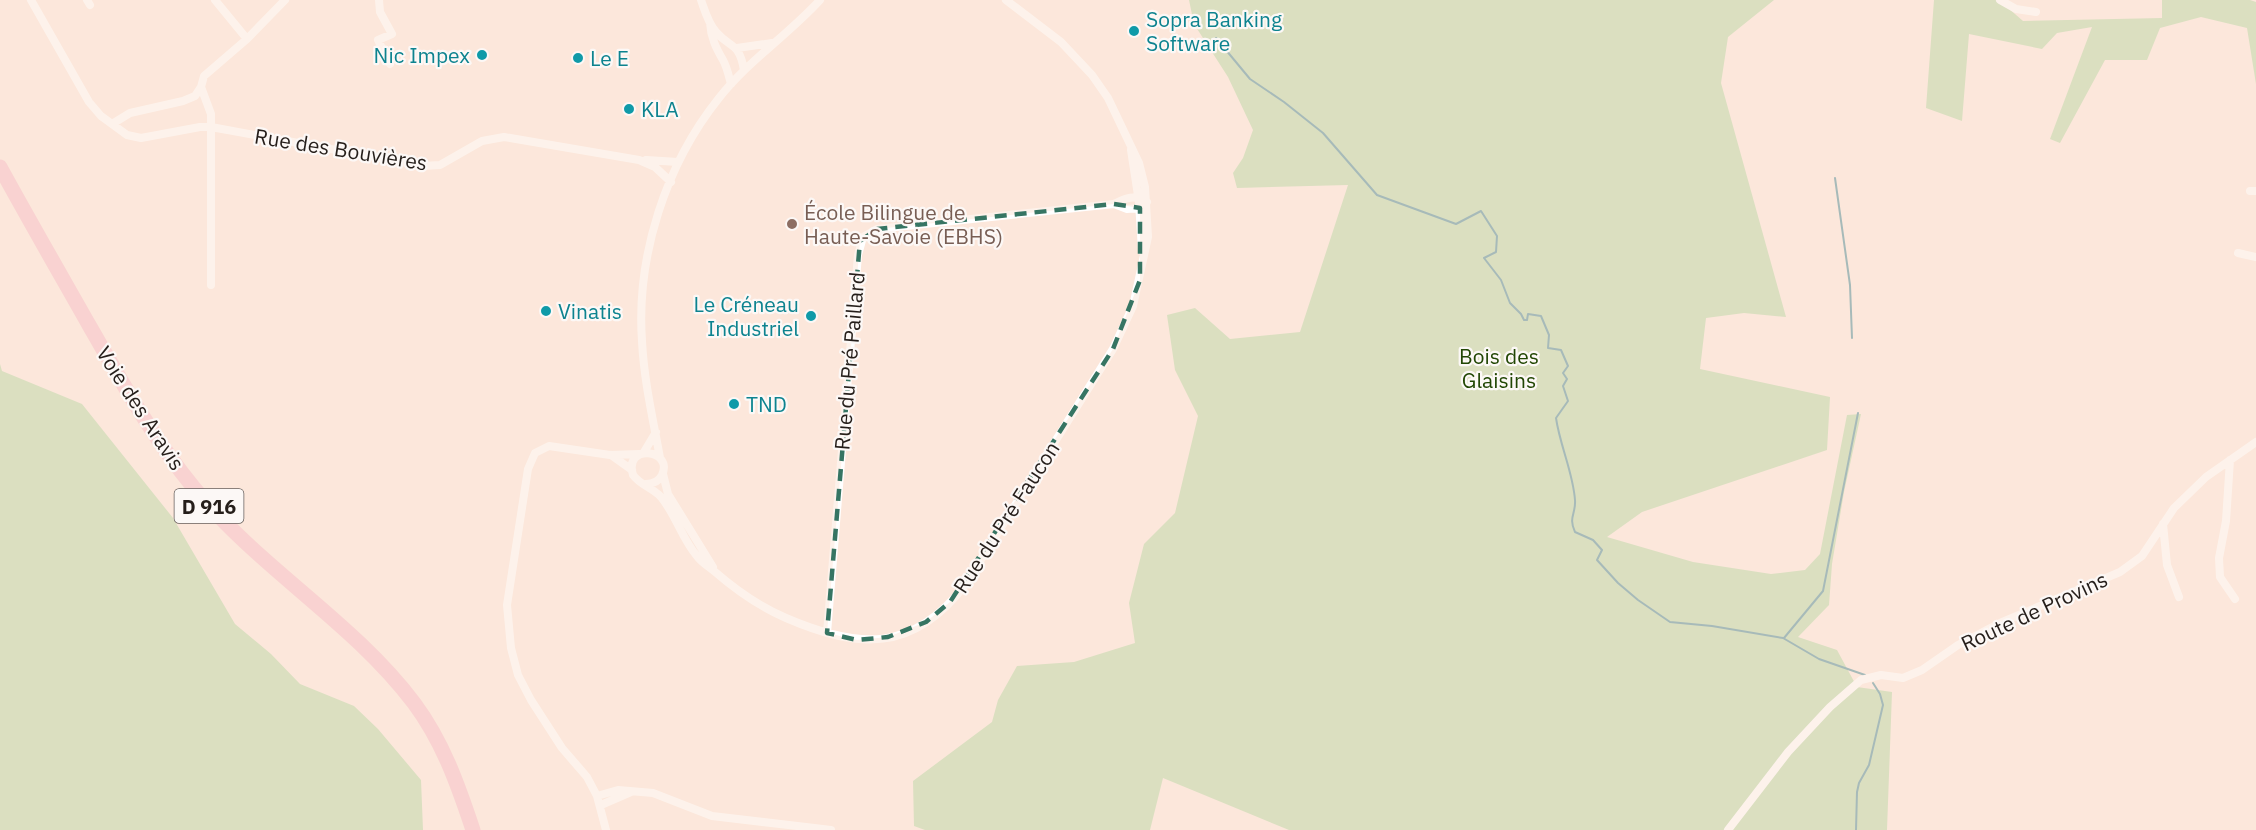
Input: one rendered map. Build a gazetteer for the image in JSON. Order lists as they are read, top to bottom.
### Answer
{
  "streets": {
    "highway": ["Voie des Aravis", "D 916"],
    "street": [
      "Rue des Bouvières",
      "Rue du Pré Paillard",
      "Rue du Pré Faucon",
      "Route de Provins"
    ]
  },
  "crossings": [
    ["Rue du Pré Paillard", "Rue du Pré Faucon"]
  ],
  "parks": ["Bois des Glaisins"],
  "places": [
    "Sopra Banking Software",
    "Nic Impex",
    "Le E",
    "KLA",
    "École Bilingue de Haute-Savoie (EBHS)",
    "Vinatis",
    "Le Créneau Industriel",
    "TND"
  ]
}
